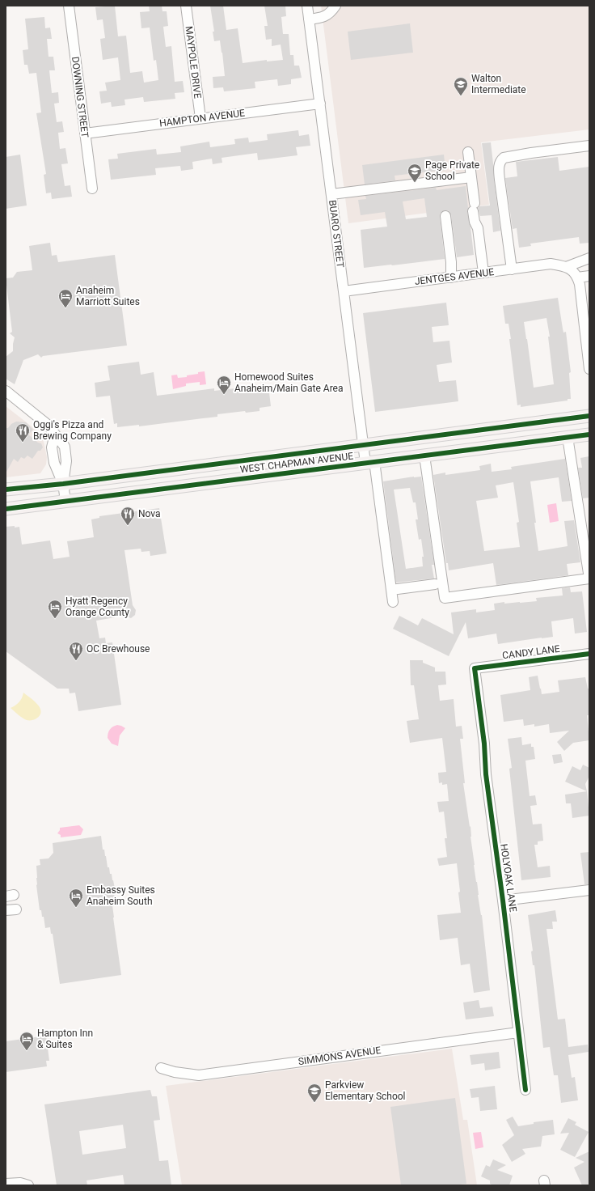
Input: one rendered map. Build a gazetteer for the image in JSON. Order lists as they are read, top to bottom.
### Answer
{
  "streets": {
    "main road": ["WEST CHAPMAN AVENUE"],
    "street": [
      "MAYPOLE DRIVE",
      "DOWNING STREET",
      "HAMPTON AVENUE",
      "BUARO STREET",
      "JENTGES AVENUE",
      "CANDY LANE",
      "HOLYOAK LANE",
      "SIMMONS AVENUE"
    ]
  },
  "crossings": [
    ["MAYPOLE DRIVE", "HAMPTON AVENUE"],
    ["DOWNING STREET", "HAMPTON AVENUE"],
    ["HAMPTON AVENUE", "BUARO STREET"],
    ["BUARO STREET", "JENTGES AVENUE"],
    ["BUARO STREET", "WEST CHAPMAN AVENUE"],
    ["CANDY LANE", "HOLYOAK LANE"],
    ["HOLYOAK LANE", "SIMMONS AVENUE"]
  ],
  "places": {
    "school or university": ["Walton Intermediate", "Page Private School", "Parkview Elementary School"],
    "hotel": [
      "Anaheim Marriott Suites",
      "Homewood Suites Anaheim/Main Gate Area",
      "Hyatt Regency Orange County",
      "Embassy Suites Anaheim South",
      "Hampton Inn & Suites"
    ],
    "restaurant": ["Oggi's Pizza and Brewing Company", "Nova", "OC Brewhouse"]
  }
}
